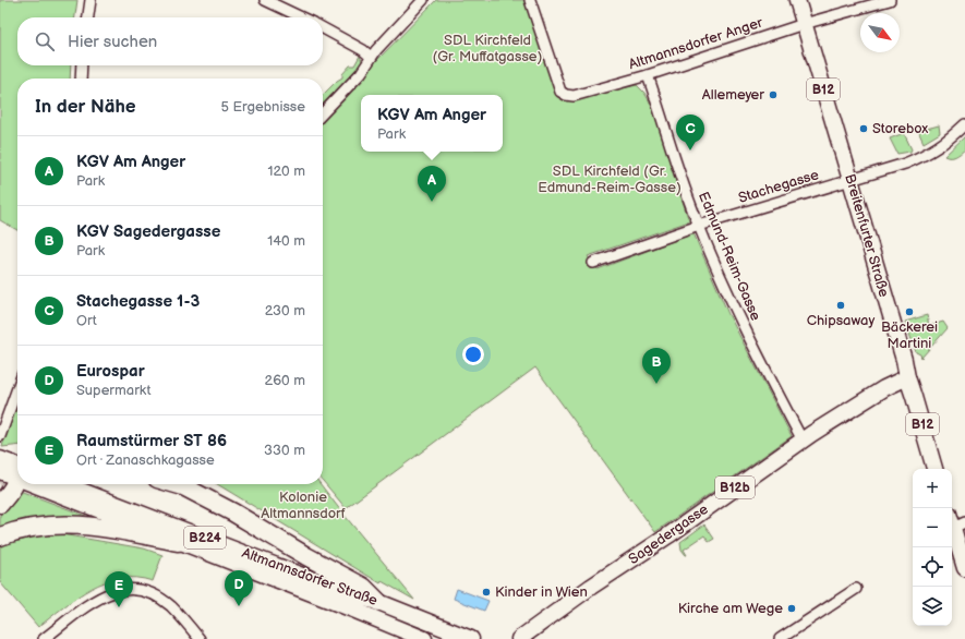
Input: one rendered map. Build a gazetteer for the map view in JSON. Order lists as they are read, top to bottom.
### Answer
{
  "streets": {
    "main road": [
      "B12",
      "Breitenfurter Straße",
      "B12b",
      "Sagedergasse",
      "B224",
      "Altmannsdorfer Straße"
    ],
    "street": ["Altmannsdorfer Anger", "Stachegasse", "Edmund-Reim-Gasse"]
  },
  "crossings": [
    ["Altmannsdorfer Anger", "Breitenfurter Straße"],
    ["Altmannsdorfer Anger", "Edmund-Reim-Gasse"],
    ["Stachegasse", "Breitenfurter Straße"],
    ["Stachegasse", "Edmund-Reim-Gasse"],
    ["Breitenfurter Straße", "Sagedergasse"],
    ["Edmund-Reim-Gasse", "Sagedergasse"]
  ],
  "parks": ["SDL Kirchfeld (Gr. Muffatgasse)", "SDL Kirchfeld (Gr. Edmund-Reim-Gasse)", "Kolonie Altmannsdorf"],
  "places": [
    "Allemeyer",
    "Storebox",
    "Chipsaway",
    "Bäckerei Martini",
    "Kinder in Wien",
    "Kirche am Wege"
  ],
  "north": "bottom right",
  "page": {
    "search": "Hier suchen",
    "heading": ["In der Nähe", "5 Ergebnisse"],
    "popup": ["KGV Am Anger", "Park"],
    "pins": [
      "C",
      "A",
      "B",
      "D",
      "E"
    ],
    "list": [
      {
        "mark": "A",
        "name": "KGV Am Anger",
        "note": "Park",
        "value": "120 m"
      },
      {
        "mark": "B",
        "name": "KGV Sagedergasse",
        "note": "Park",
        "value": "140 m"
      },
      {
        "mark": "C",
        "name": "Stachegasse 1-3",
        "note": "Ort",
        "value": "230 m"
      },
      {
        "mark": "D",
        "name": "Eurospar",
        "note": "Supermarkt",
        "value": "260 m"
      },
      {
        "mark": "E",
        "name": "Raumstürmer ST 86",
        "note": "Ort · Zanaschkagasse",
        "value": "330 m"
      }
    ],
    "map_buttons": ["+", "−"]
  }
}
